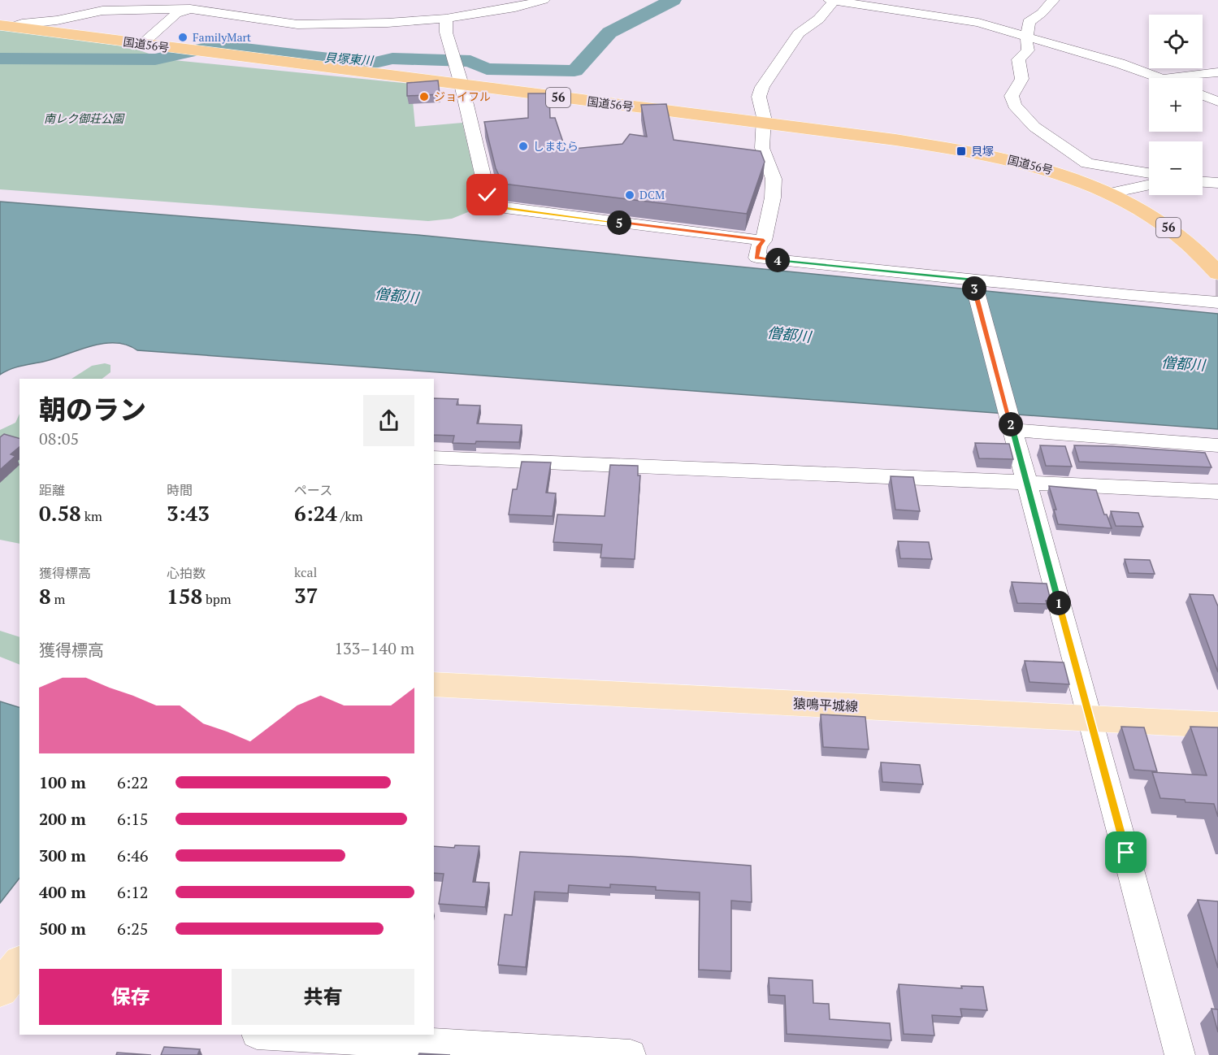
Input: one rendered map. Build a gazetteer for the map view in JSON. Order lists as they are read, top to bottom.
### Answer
{
  "streets": {
    "highway": ["国道56号", "56"],
    "main road": ["猿鳴平城線"]
  },
  "water": ["貝塚東川", "僧都川"],
  "parks": ["南レク御荘公園"],
  "places": {
    "other": [
      "FamilyMart",
      "ジョイフル",
      "しまむら",
      "DCM"
    ],
    "transit": ["貝塚"]
  },
  "page": {
    "map_buttons": ["+", "−"],
    "pins": [
      "5",
      "4",
      "3",
      "2",
      "1"
    ],
    "heading": ["朝のラン", "08:05"],
    "stats": [
      ["距離", "0.58 km"],
      ["時間", "3:43"],
      ["ペース", "6:24 /km"],
      ["獲得標高", "8 m"],
      ["心拍数", "158 bpm"],
      ["kcal", "37"]
    ],
    "chart": ["獲得標高", "133–140 m"],
    "list": [
      {
        "name": "100 m",
        "note": "6:22"
      },
      {
        "name": "200 m",
        "note": "6:15"
      },
      {
        "name": "300 m",
        "note": "6:46"
      },
      {
        "name": "400 m",
        "note": "6:12"
      },
      {
        "name": "500 m",
        "note": "6:25"
      }
    ],
    "buttons": ["保存", "共有"]
  }
}
